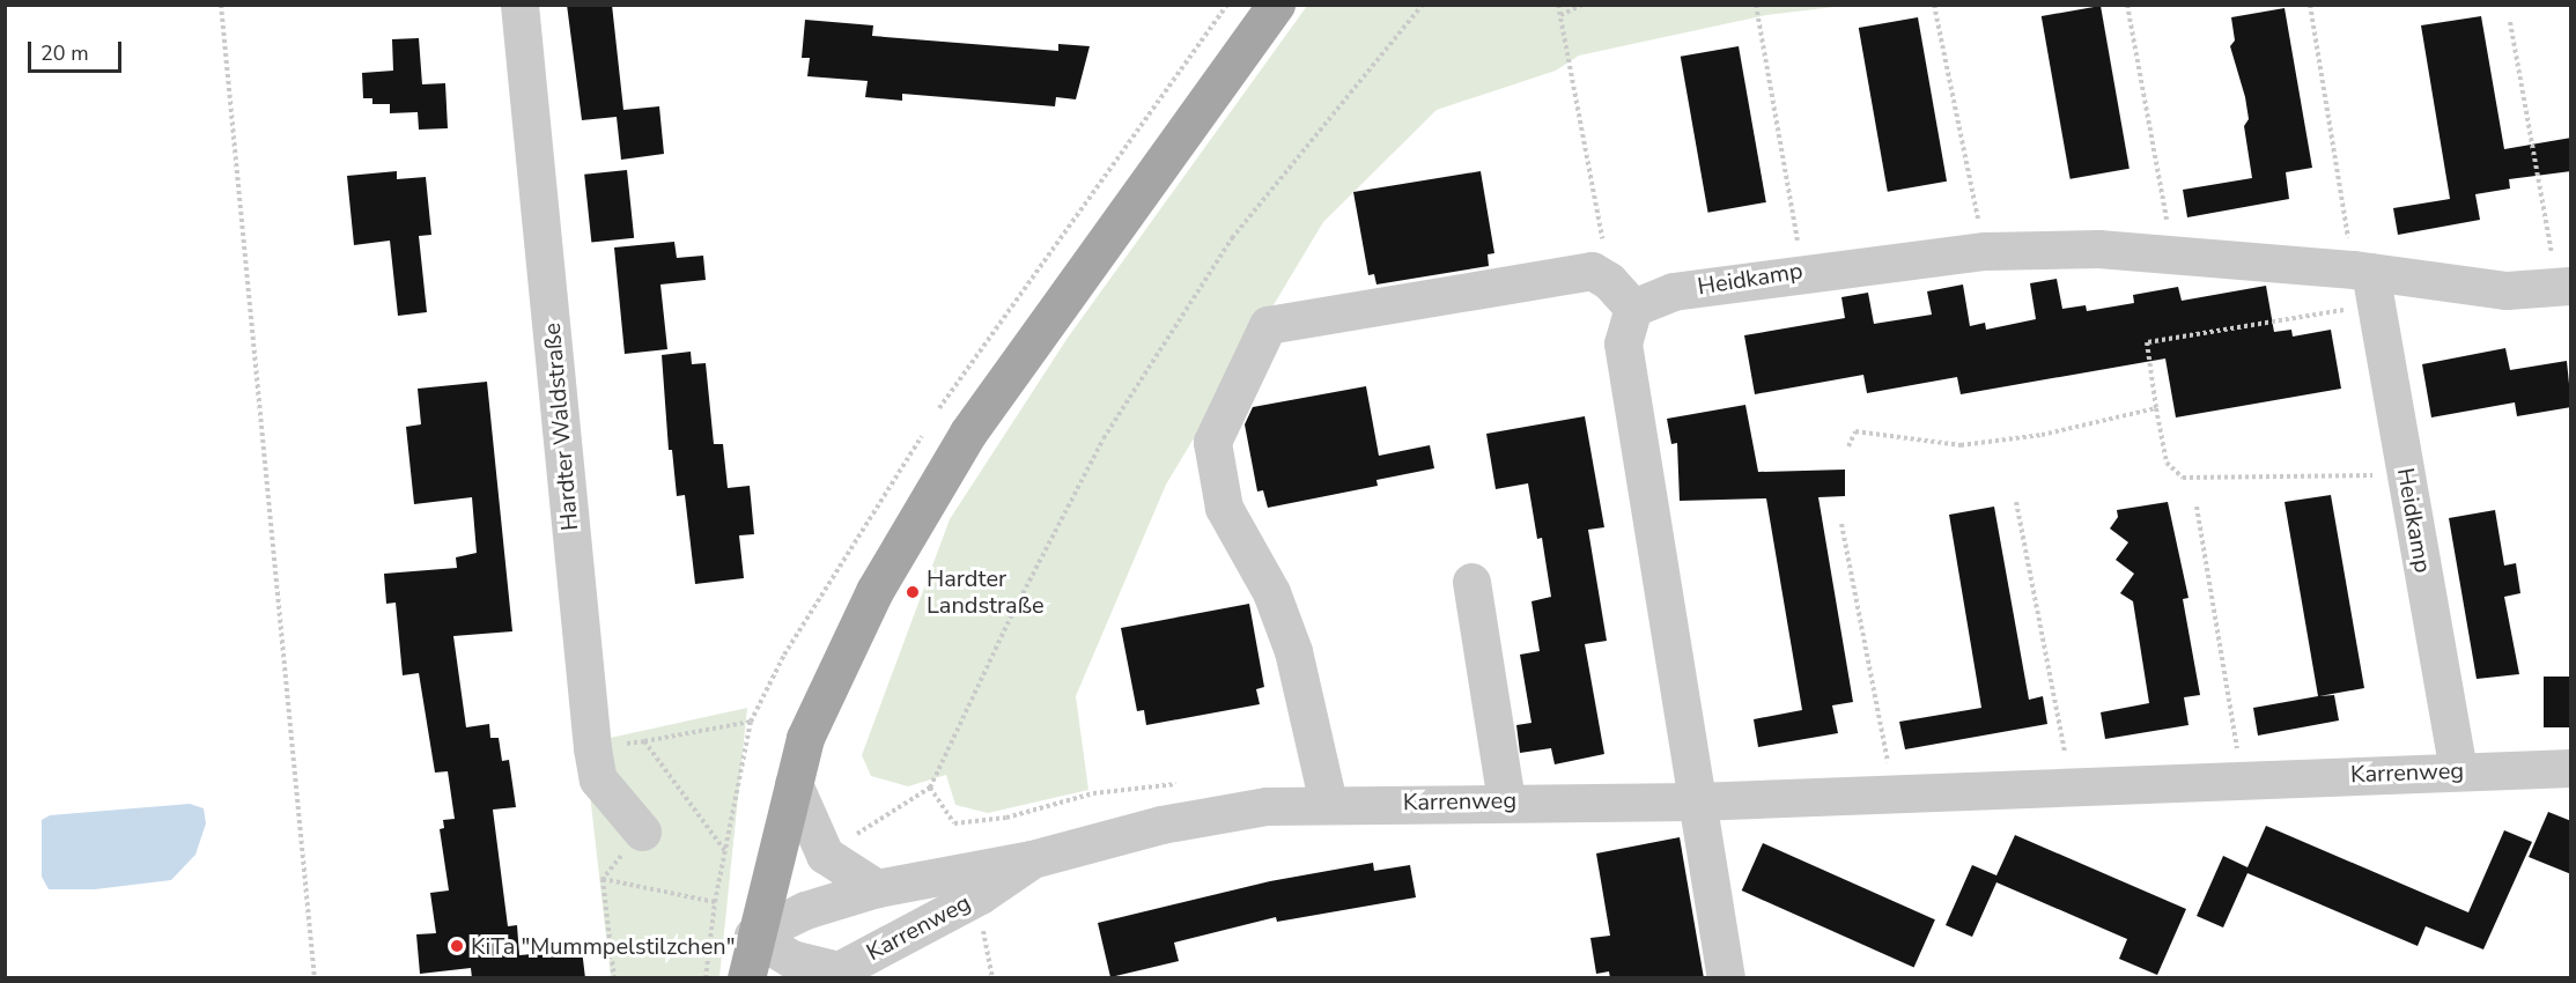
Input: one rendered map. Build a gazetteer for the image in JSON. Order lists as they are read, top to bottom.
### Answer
{
  "streets": {
    "street": ["Heidkamp", "Hardter Waldstraße", "Karrenweg"]
  },
  "crossings": [
    ["Heidkamp", "Karrenweg"]
  ],
  "places": ["Hardter Landstraße", "KiTa \"Mummpelstilzchen\""],
  "scale_bar": "20 m"
}
